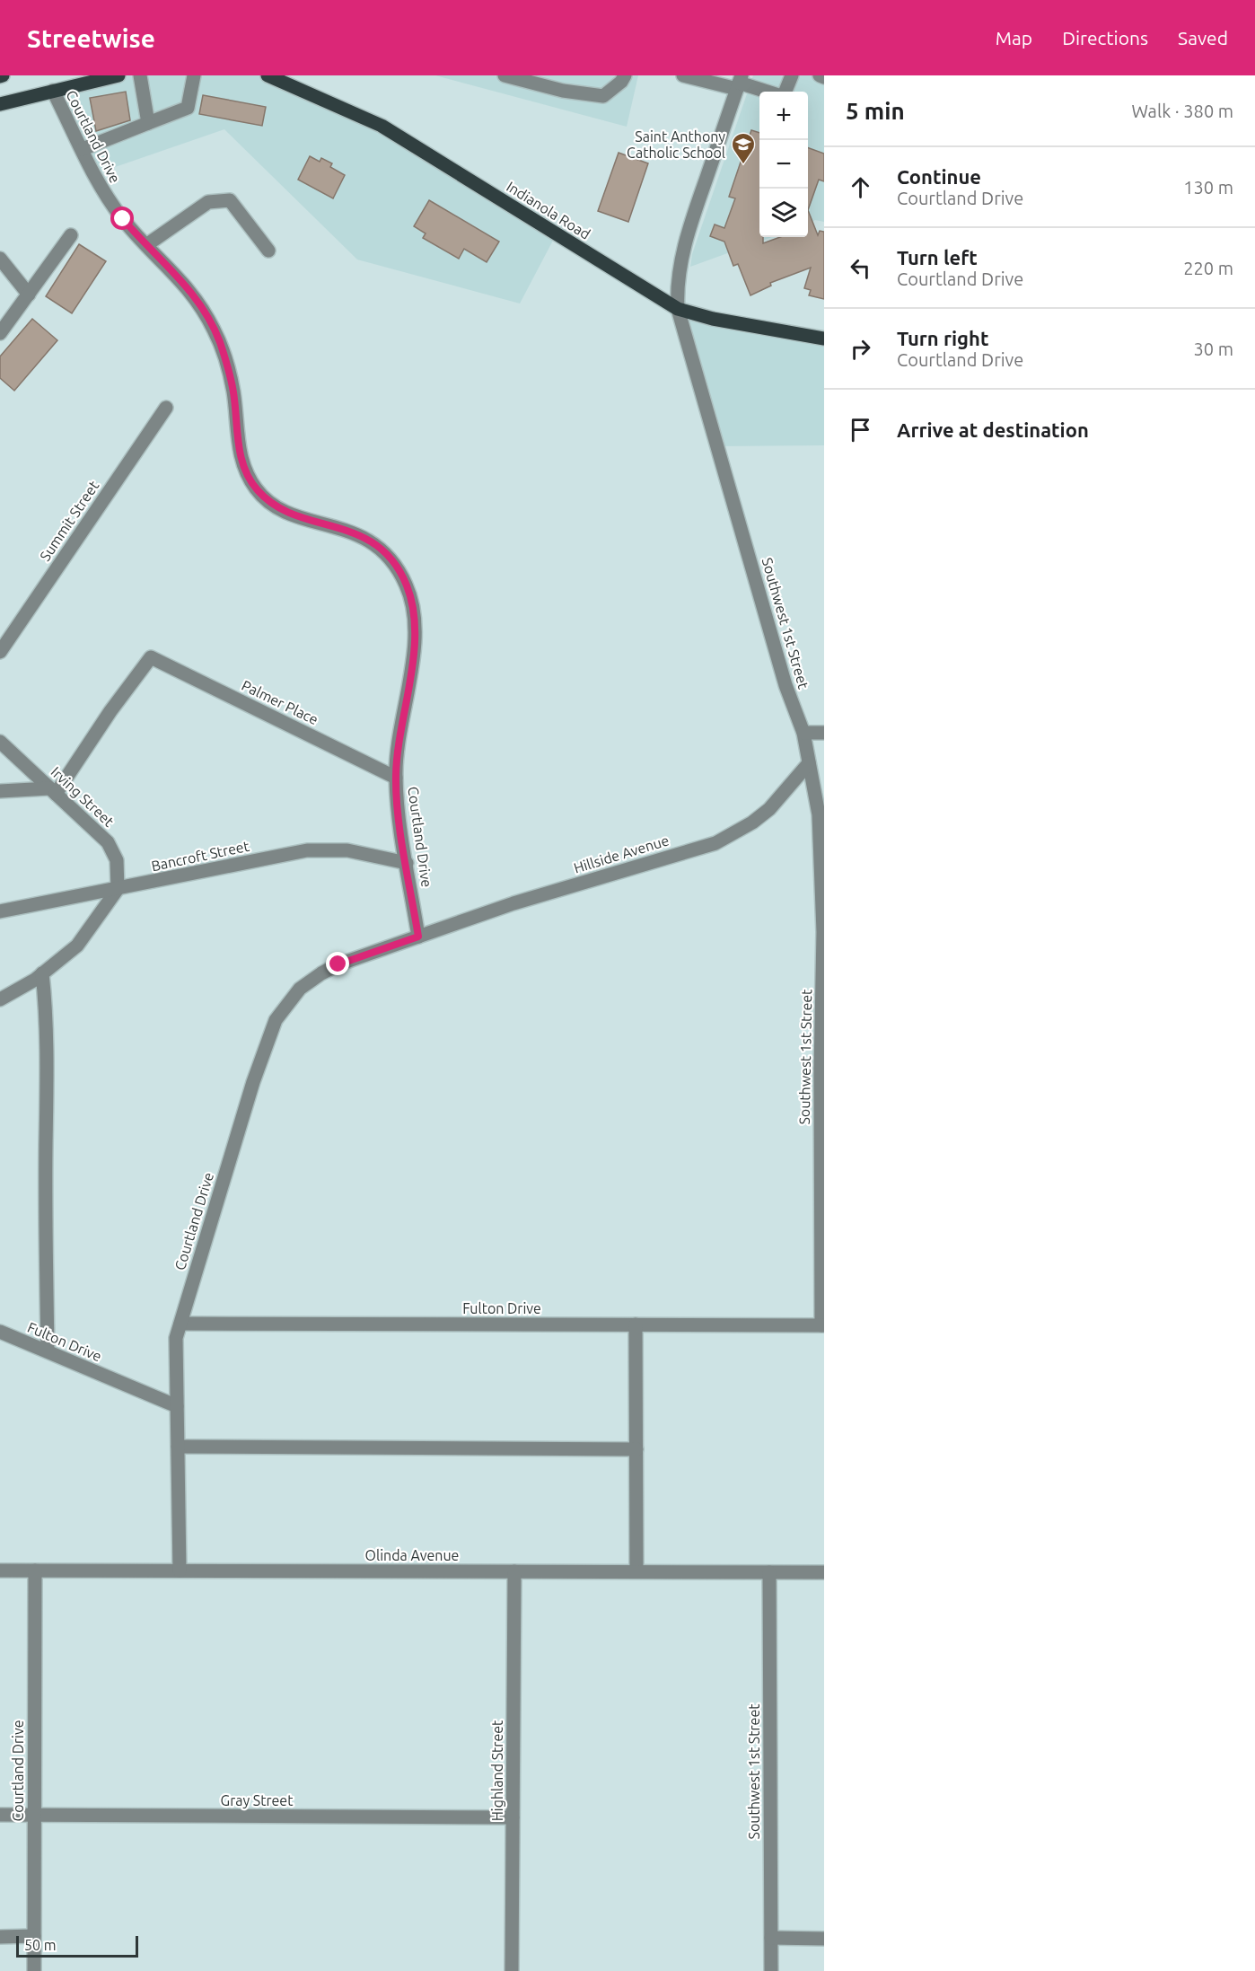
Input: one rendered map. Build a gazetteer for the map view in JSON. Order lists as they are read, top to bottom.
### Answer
{
  "streets": {
    "main road": ["Indianola Road"],
    "street": [
      "Courtland Drive",
      "Summit Street",
      "Southwest 1st Street",
      "Palmer Place",
      "Irving Street",
      "Hillside Avenue",
      "Bancroft Street",
      "Fulton Drive",
      "Olinda Avenue",
      "Highland Street",
      "Gray Street"
    ]
  },
  "crossings": [
    ["Courtland Drive", "Palmer Place"],
    ["Courtland Drive", "Hillside Avenue"],
    ["Courtland Drive", "Bancroft Street"],
    ["Courtland Drive", "Fulton Drive"],
    ["Courtland Drive", "Olinda Avenue"],
    ["Courtland Drive", "Gray Street"],
    ["Indianola Road", "Southwest 1st Street"],
    ["Southwest 1st Street", "Hillside Avenue"],
    ["Southwest 1st Street", "Fulton Drive"],
    ["Southwest 1st Street", "Olinda Avenue"],
    ["Palmer Place", "Irving Street"],
    ["Irving Street", "Bancroft Street"],
    ["Olinda Avenue", "Highland Street"],
    ["Highland Street", "Gray Street"]
  ],
  "places": {
    "school or university": ["Saint Anthony Catholic School"]
  },
  "scale_bar": "50 m",
  "page": {
    "header": "Streetwise",
    "nav": ["Map", "Directions", "Saved"],
    "heading": ["5 min", "Walk · 380 m"],
    "map_buttons": ["+", "−"],
    "list": [
      ["Continue", "Courtland Drive", "130 m"],
      ["Turn left", "Courtland Drive", "220 m"],
      ["Turn right", "Courtland Drive", "30 m"],
      "Arrive at destination"
    ],
    "scale": "50 m"
  }
}
